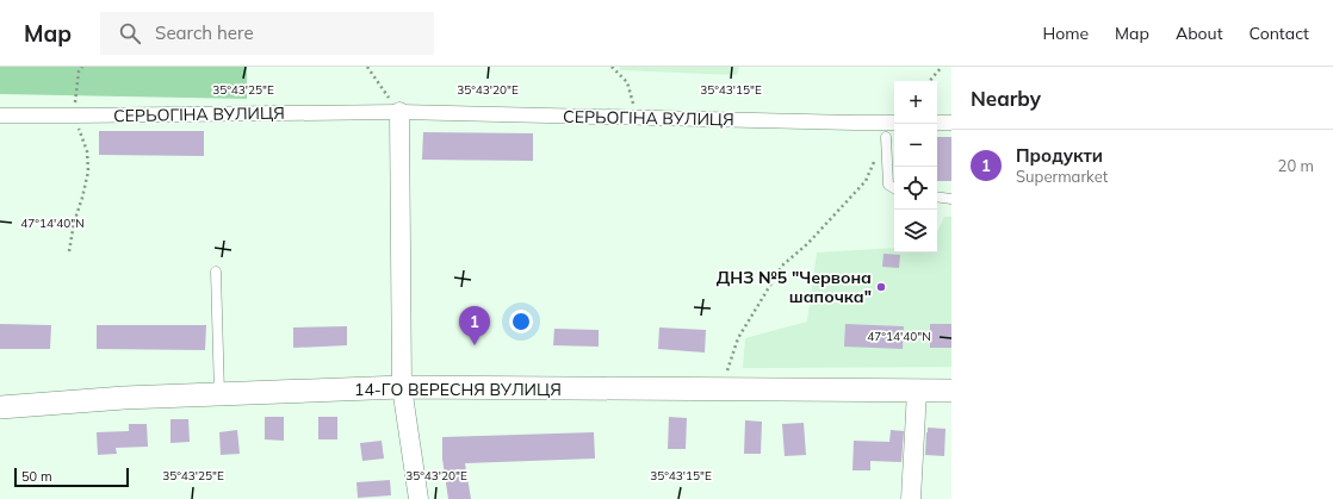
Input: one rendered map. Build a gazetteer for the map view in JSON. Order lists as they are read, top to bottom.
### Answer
{
  "streets": {
    "street": ["СЕРЬОГІНА ВУЛИЦЯ", "14-ГО ВЕРЕСНЯ ВУЛИЦЯ"]
  },
  "places": ["ДНЗ №5 \"Червона шапочка\""],
  "scale_bar": "50 m",
  "page": {
    "header": "Map",
    "search": "Search here",
    "nav": [
      "Home",
      "Map",
      "About",
      "Contact"
    ],
    "heading": "Nearby",
    "map_buttons": ["+", "−"],
    "list": [
      {
        "mark": "1",
        "name": "Продукти",
        "note": "Supermarket",
        "value": "20 m"
      }
    ],
    "pins": "1",
    "scale": "50 m"
  },
  "coordinates": [
    "35°43'25\"E",
    "35°43'20\"E",
    "35°43'15\"E",
    "47°14'40\"N"
  ]
}
